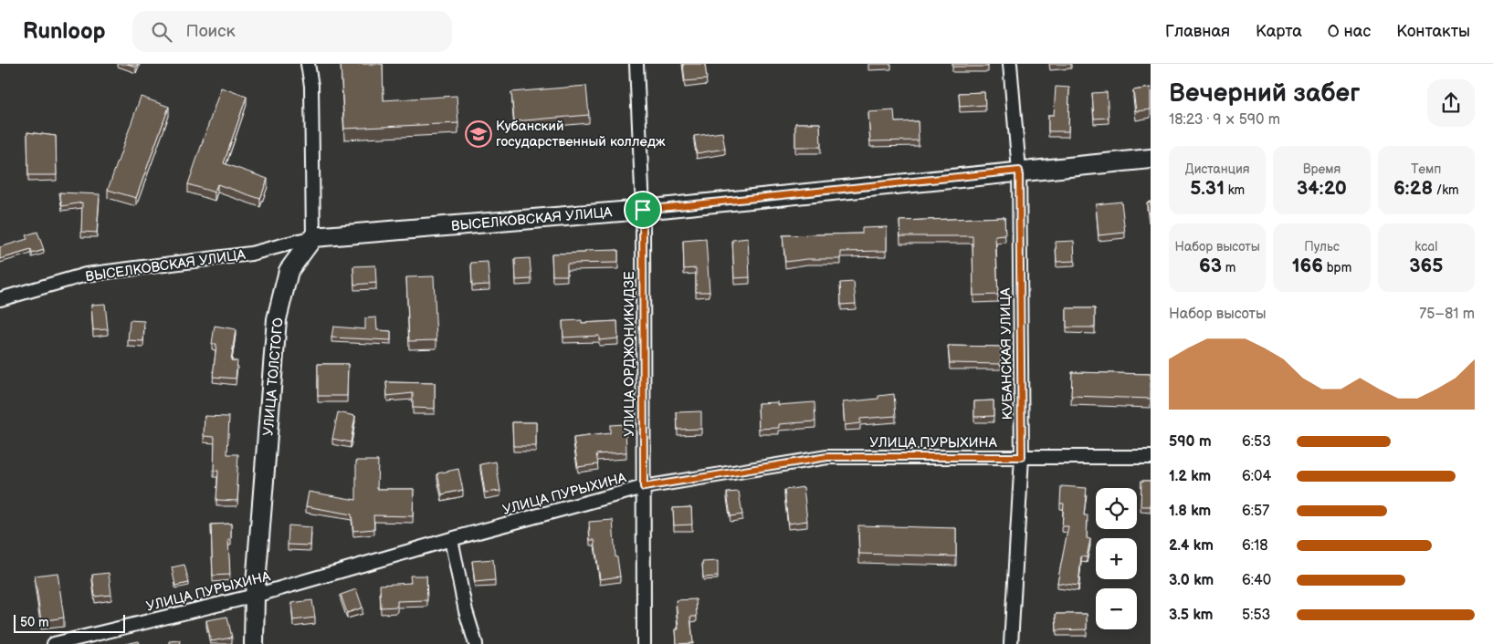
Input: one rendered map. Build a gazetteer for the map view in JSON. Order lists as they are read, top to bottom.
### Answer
{
  "streets": {
    "street": [
      "ВЫСЕЛКОВСКАЯ УЛИЦА",
      "УЛИЦА ОРДЖОНИКИДЗЕ",
      "КУБАНСКАЯ УЛИЦА",
      "УЛИЦА ТОЛСТОГО",
      "УЛИЦА ПУРЫХИНА"
    ]
  },
  "crossings": [
    ["ВЫСЕЛКОВСКАЯ УЛИЦА", "УЛИЦА ОРДЖОНИКИДЗЕ"],
    ["ВЫСЕЛКОВСКАЯ УЛИЦА", "КУБАНСКАЯ УЛИЦА"],
    ["ВЫСЕЛКОВСКАЯ УЛИЦА", "УЛИЦА ТОЛСТОГО"],
    ["УЛИЦА ОРДЖОНИКИДЗЕ", "УЛИЦА ПУРЫХИНА"],
    ["КУБАНСКАЯ УЛИЦА", "УЛИЦА ПУРЫХИНА"],
    ["УЛИЦА ТОЛСТОГО", "УЛИЦА ПУРЫХИНА"]
  ],
  "places": {
    "school or university": ["Кубанский государственный колледж"]
  },
  "scale_bar": "50 m",
  "page": {
    "header": "Runloop",
    "search": "Поиск",
    "nav": [
      "Главная",
      "Карта",
      "О нас",
      "Контакты"
    ],
    "heading": ["Вечерний забег", "18:23 · 9 × 590 m"],
    "stats": [
      ["Дистанция", "5.31 km"],
      ["Время", "34:20"],
      ["Темп", "6:28 /km"],
      ["Набор высоты", "63 m"],
      ["Пульс", "166 bpm"],
      ["kcal", "365"]
    ],
    "chart": ["Набор высоты", "75–81 m"],
    "list": [
      {
        "name": "590 m",
        "note": "6:53"
      },
      {
        "name": "1.2 km",
        "note": "6:04"
      },
      {
        "name": "1.8 km",
        "note": "6:57"
      },
      {
        "name": "2.4 km",
        "note": "6:18"
      },
      {
        "name": "3.0 km",
        "note": "6:40"
      },
      {
        "name": "3.5 km",
        "note": "5:53"
      }
    ],
    "map_buttons": ["+", "−"],
    "scale": "50 m"
  }
}
